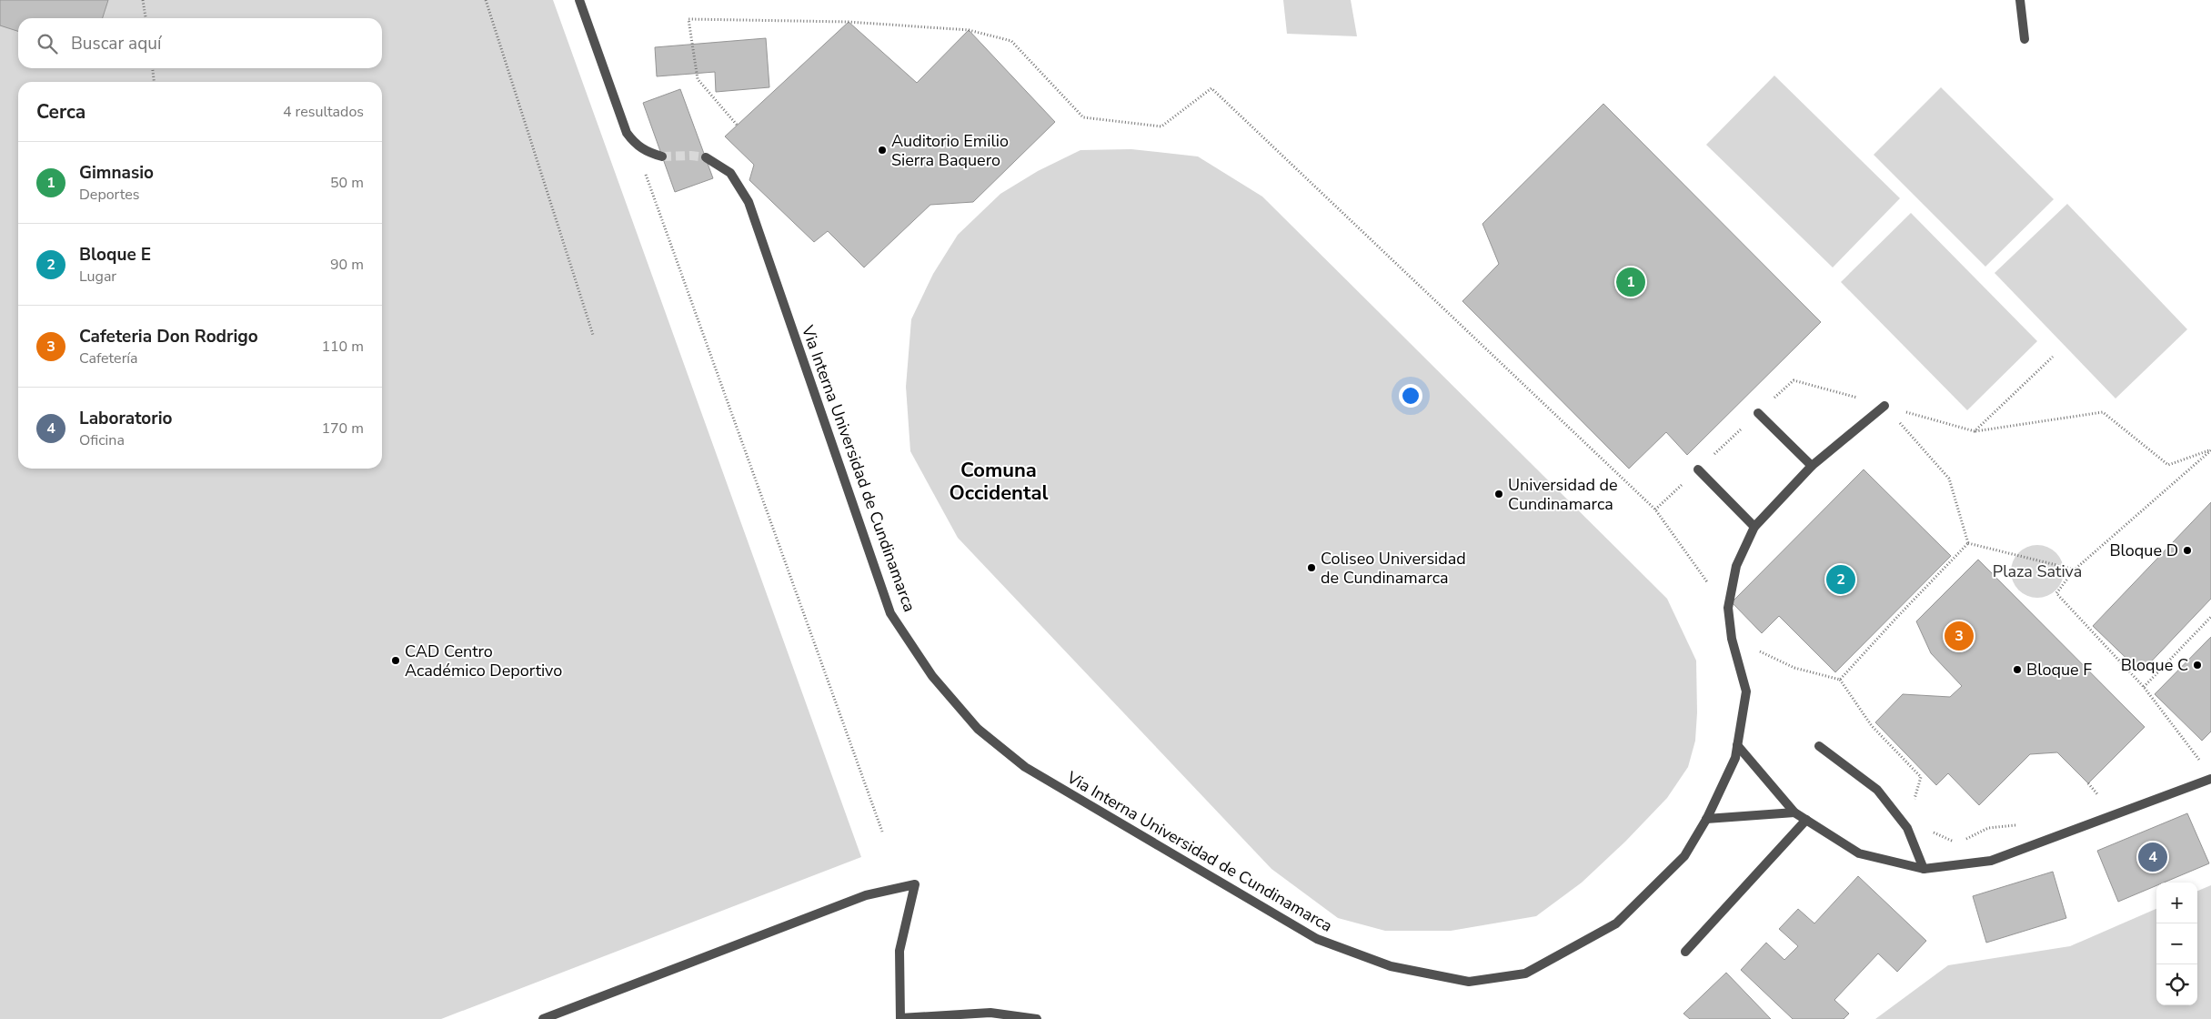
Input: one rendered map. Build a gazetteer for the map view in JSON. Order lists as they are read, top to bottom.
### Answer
{
  "streets": {
    "street": ["Via Interna Universidad de Cundinamarca"]
  },
  "districts": ["Comuna Occidental"],
  "parks": ["Plaza Sativa"],
  "places": [
    "Auditorio Emilio Sierra Baquero",
    "Universidad de Cundinamarca",
    "Bloque D",
    "Coliseo Universidad de Cundinamarca",
    "CAD Centro Académico Deportivo",
    "Bloque C",
    "Bloque F"
  ],
  "page": {
    "search": "Buscar aquí",
    "heading": ["Cerca", "4 resultados"],
    "list": [
      {
        "mark": "1",
        "name": "Gimnasio",
        "note": "Deportes",
        "value": "50 m"
      },
      {
        "mark": "2",
        "name": "Bloque E",
        "note": "Lugar",
        "value": "90 m"
      },
      {
        "mark": "3",
        "name": "Cafeteria Don Rodrigo",
        "note": "Cafetería",
        "value": "110 m"
      },
      {
        "mark": "4",
        "name": "Laboratorio",
        "note": "Oficina",
        "value": "170 m"
      }
    ],
    "pins": [
      "1",
      "2",
      "3",
      "4"
    ],
    "map_buttons": ["+", "−"]
  }
}
